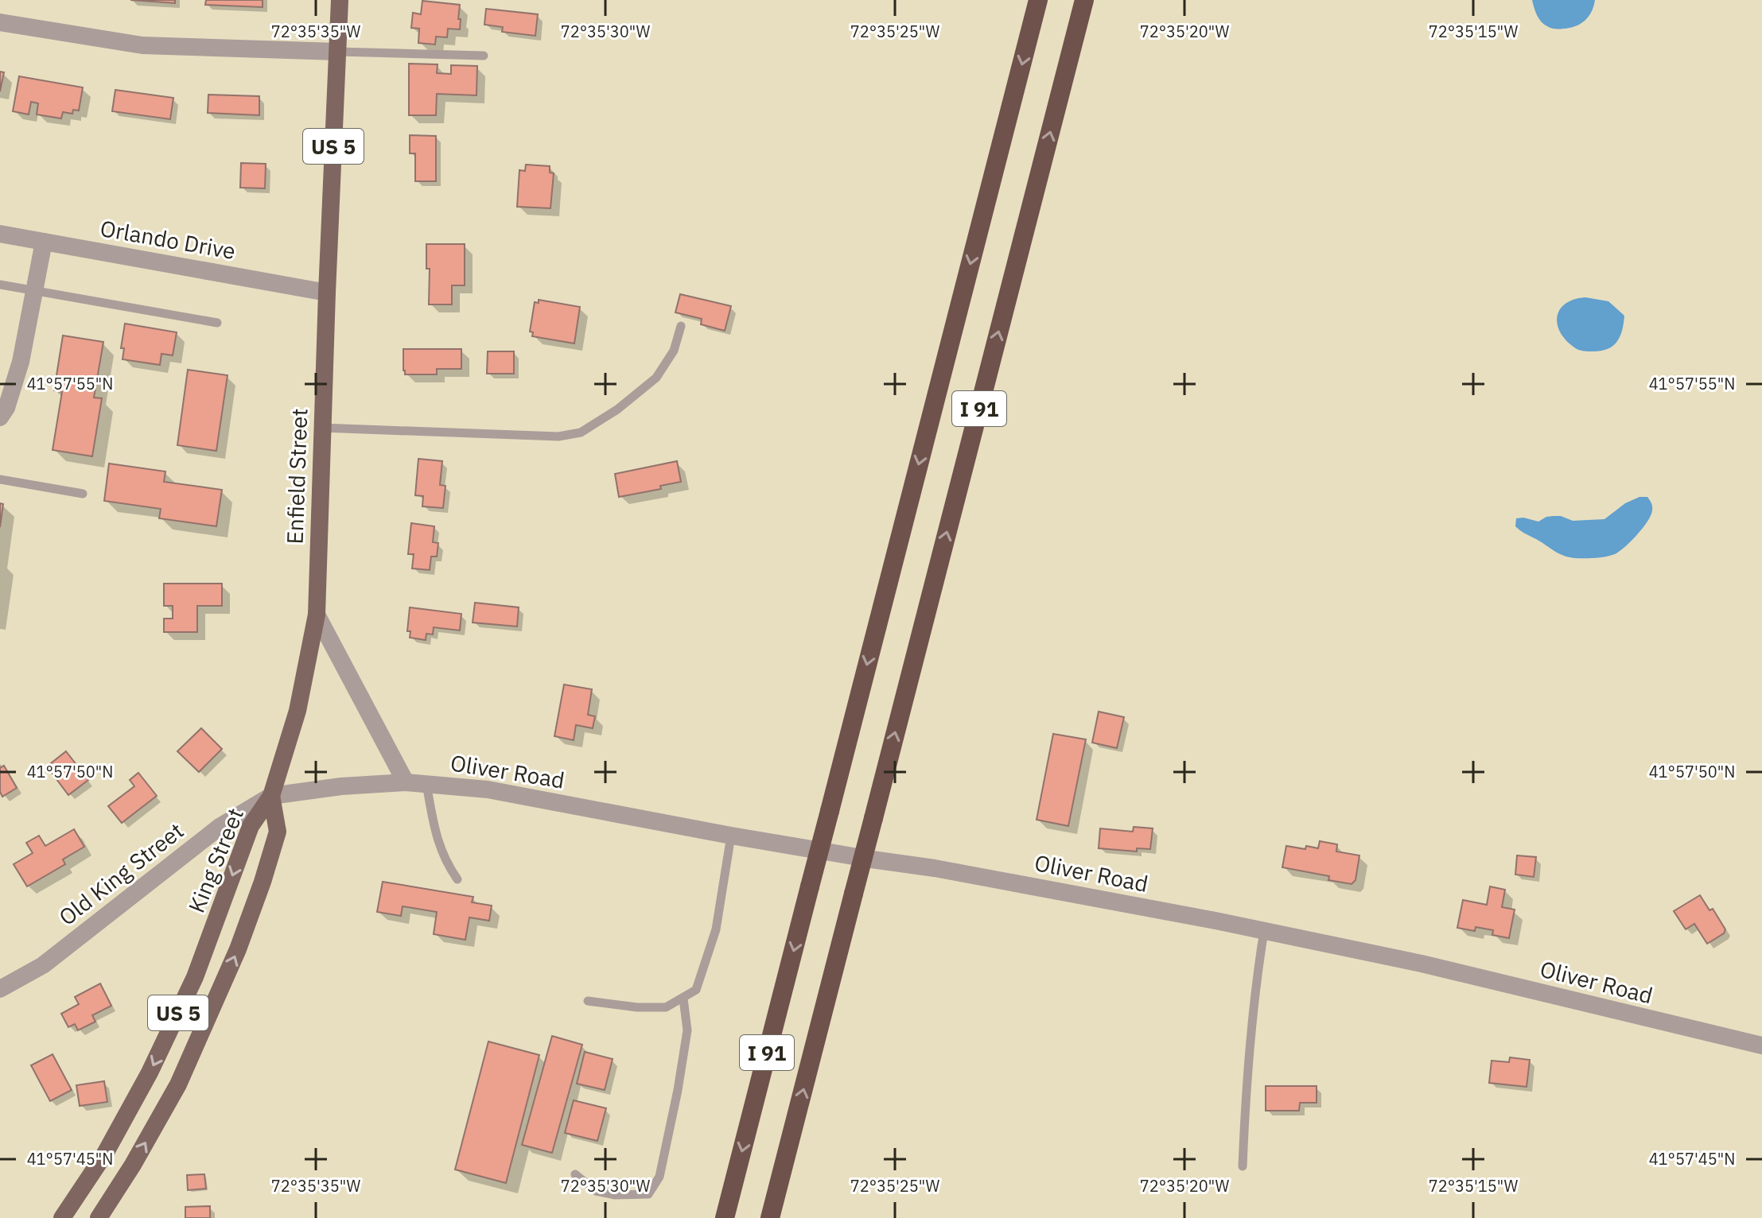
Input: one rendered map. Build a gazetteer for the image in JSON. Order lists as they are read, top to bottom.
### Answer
{
  "streets": {
    "highway": ["I 91"],
    "main road": ["US 5", "Enfield Street", "King Street"],
    "street": ["Orlando Drive", "Oliver Road", "Old King Street"]
  },
  "crossings": [
    ["Orlando Drive", "Enfield Street"],
    ["Enfield Street", "Oliver Road"],
    ["Enfield Street", "King Street"],
    ["Enfield Street", "Old King Street"],
    ["Oliver Road", "King Street"],
    ["Oliver Road", "Old King Street"],
    ["King Street", "Old King Street"]
  ],
  "coordinates": [
    "72°35'35\"W",
    "72°35'30\"W",
    "72°35'25\"W",
    "72°35'20\"W",
    "72°35'15\"W",
    "41°57'55\"N",
    "41°57'50\"N",
    "41°57'45\"N"
  ]
}
